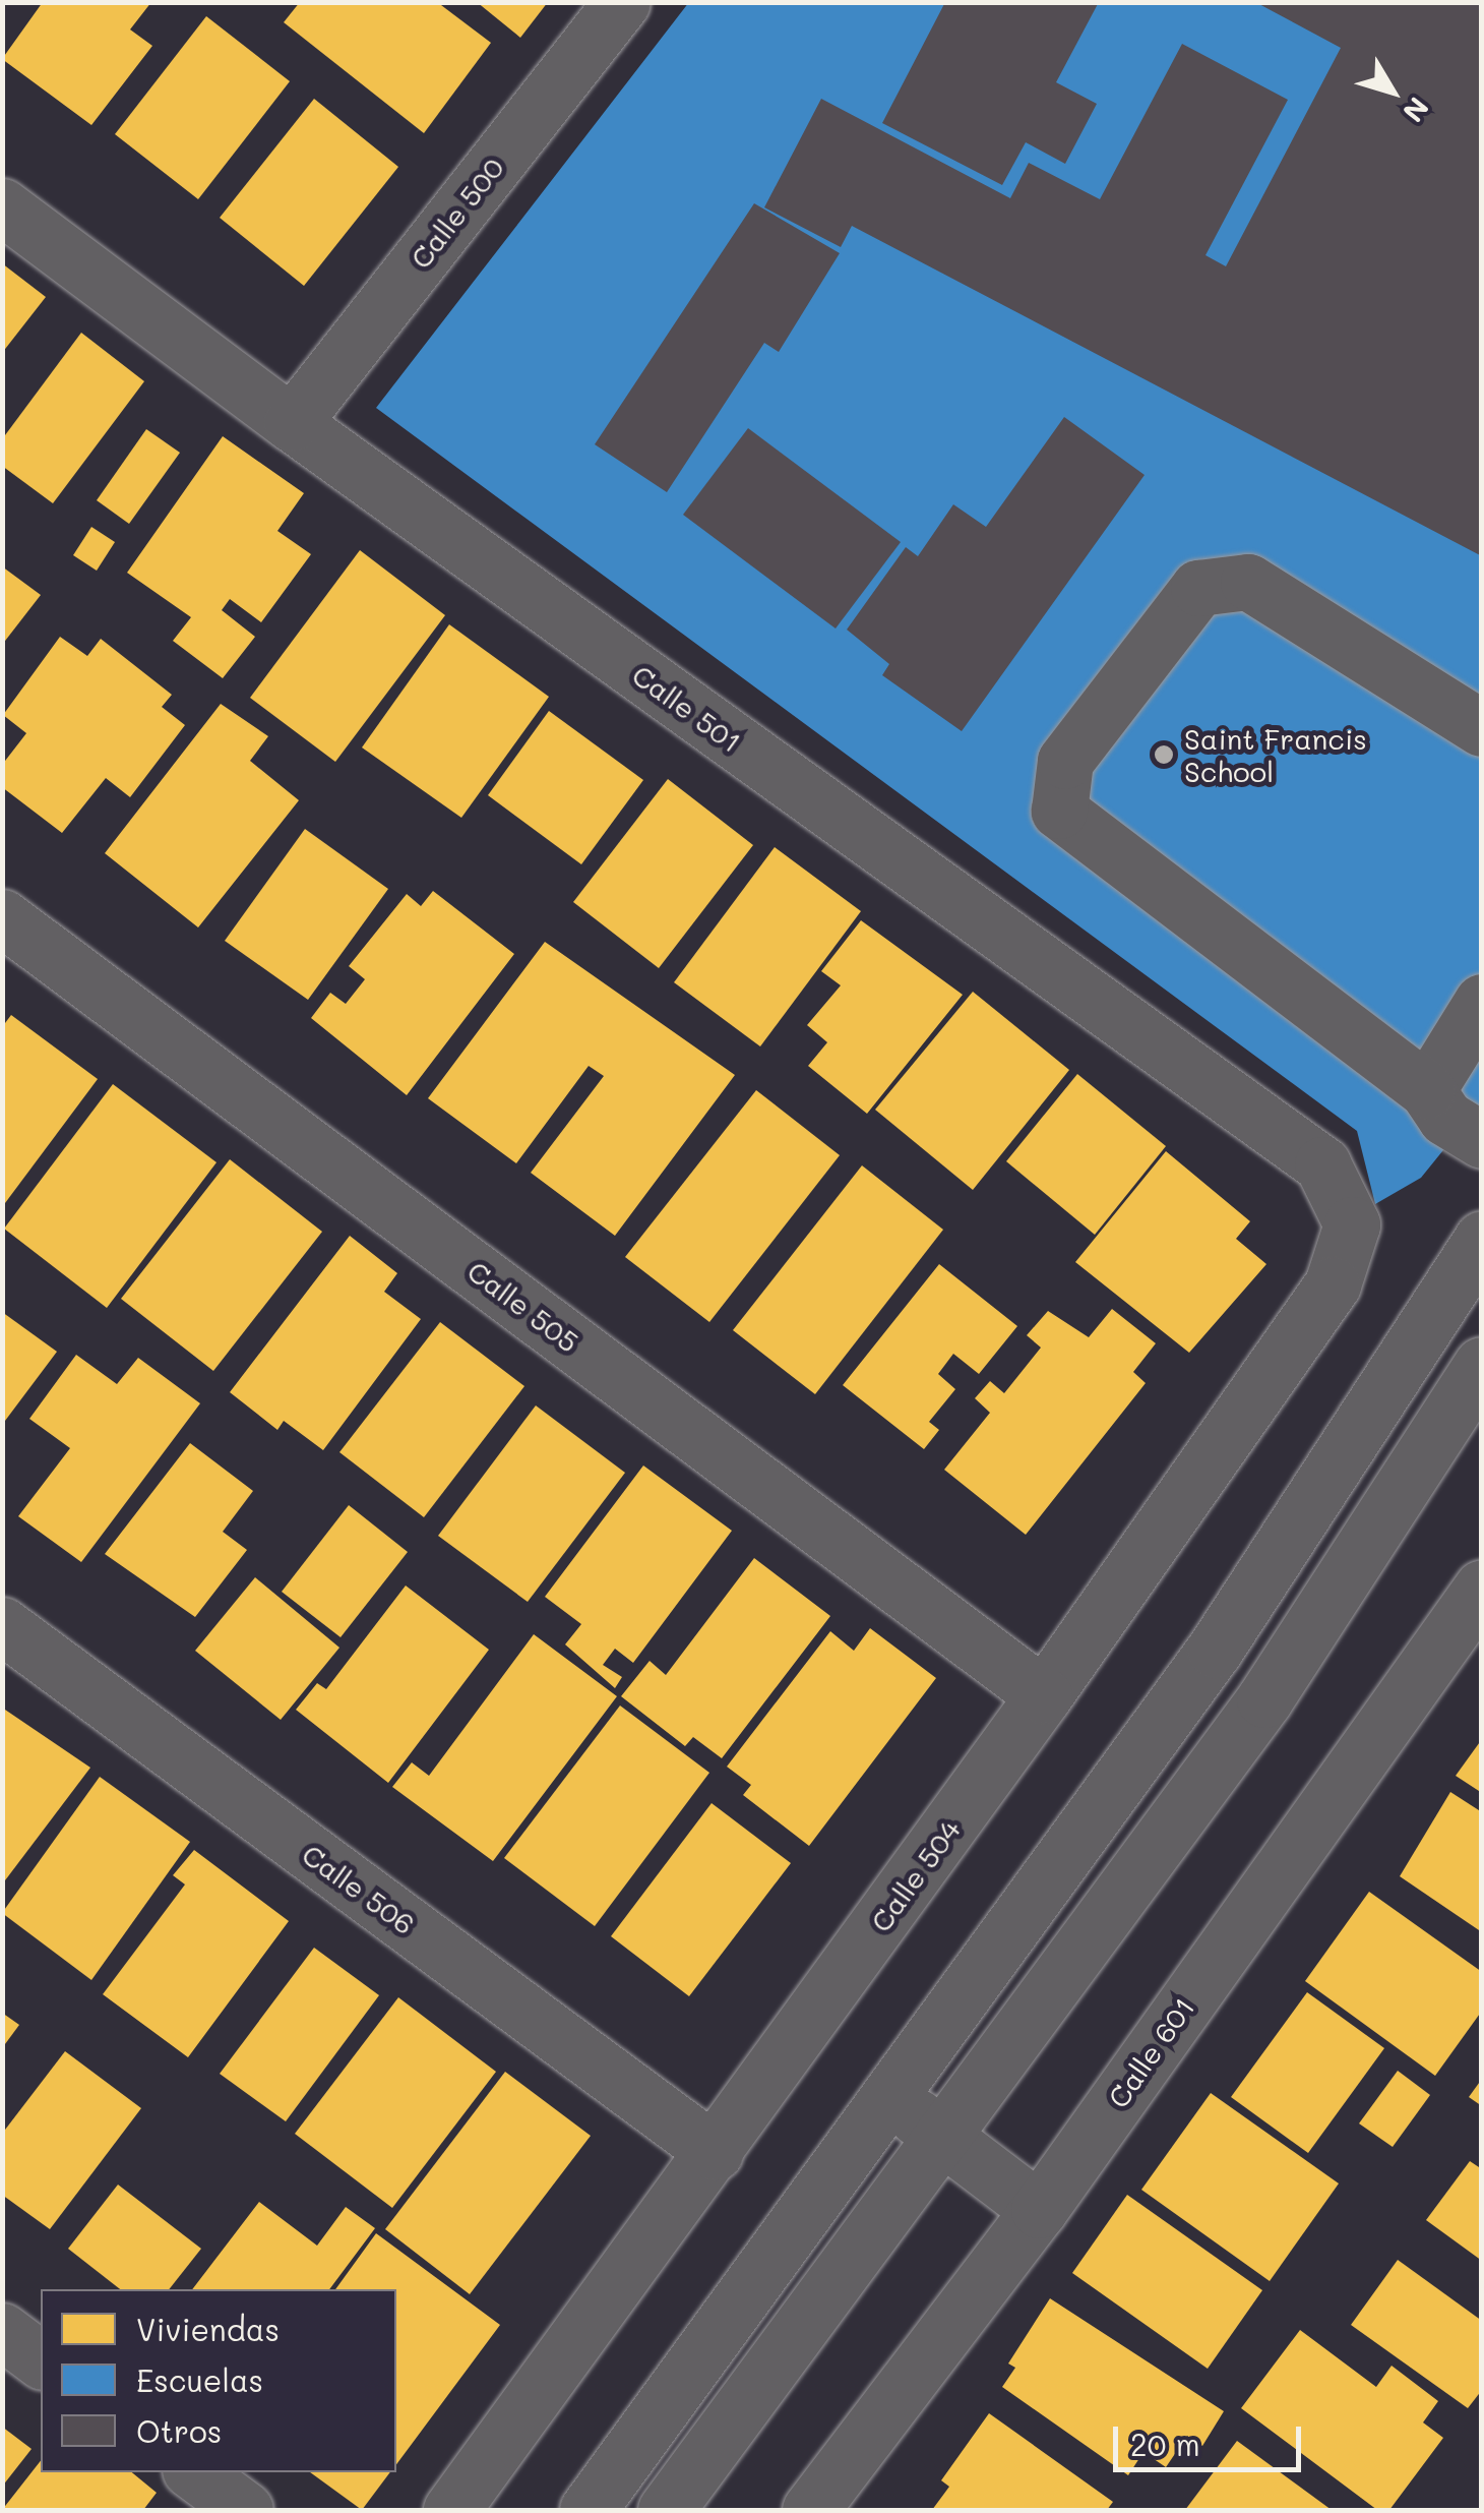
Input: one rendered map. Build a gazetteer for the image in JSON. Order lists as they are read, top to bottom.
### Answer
{
  "streets": {
    "street": [
      "Calle 500",
      "Calle 501",
      "Calle 505",
      "Calle 504",
      "Calle 506",
      "Calle 601"
    ]
  },
  "crossings": [
    ["Calle 500", "Calle 501"],
    ["Calle 501", "Calle 504"],
    ["Calle 505", "Calle 504"],
    ["Calle 504", "Calle 506"]
  ],
  "places": ["Saint Francis School"],
  "legend": ["Viviendas", "Escuelas", "Otros"],
  "scale_bar": "20 m",
  "north": "bottom right"
}
